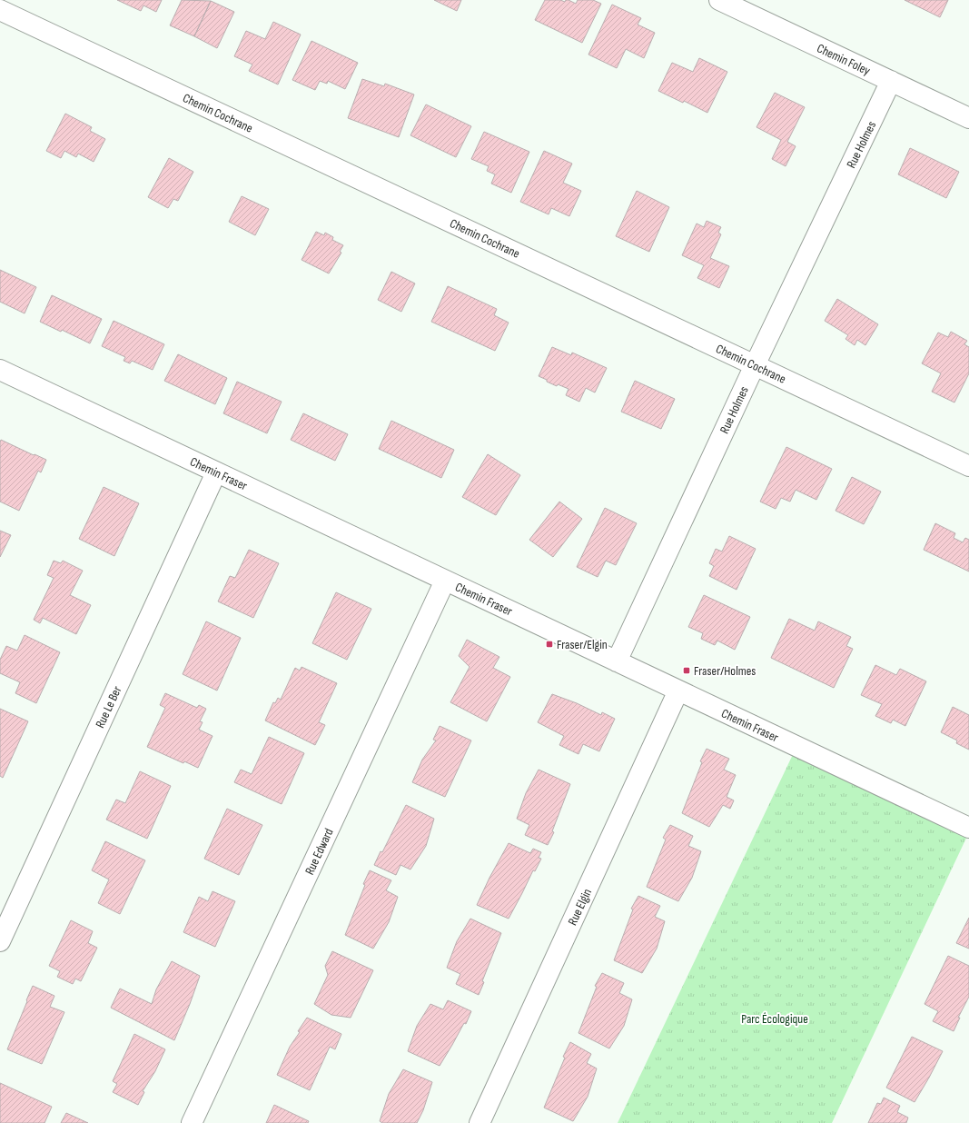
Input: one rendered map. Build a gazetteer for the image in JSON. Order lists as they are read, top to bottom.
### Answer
{
  "streets": {
    "street": [
      "Chemin Foley",
      "Chemin Cochrane",
      "Rue Holmes",
      "Chemin Fraser",
      "Rue Le Ber",
      "Rue Edward",
      "Rue Elgin"
    ]
  },
  "crossings": [
    ["Chemin Foley", "Rue Holmes"],
    ["Chemin Cochrane", "Rue Holmes"],
    ["Rue Holmes", "Chemin Fraser"],
    ["Chemin Fraser", "Rue Le Ber"],
    ["Chemin Fraser", "Rue Edward"],
    ["Chemin Fraser", "Rue Elgin"]
  ],
  "parks": ["Parc Écologique"],
  "places": {
    "transit": ["Fraser/Elgin", "Fraser/Holmes"]
  }
}
